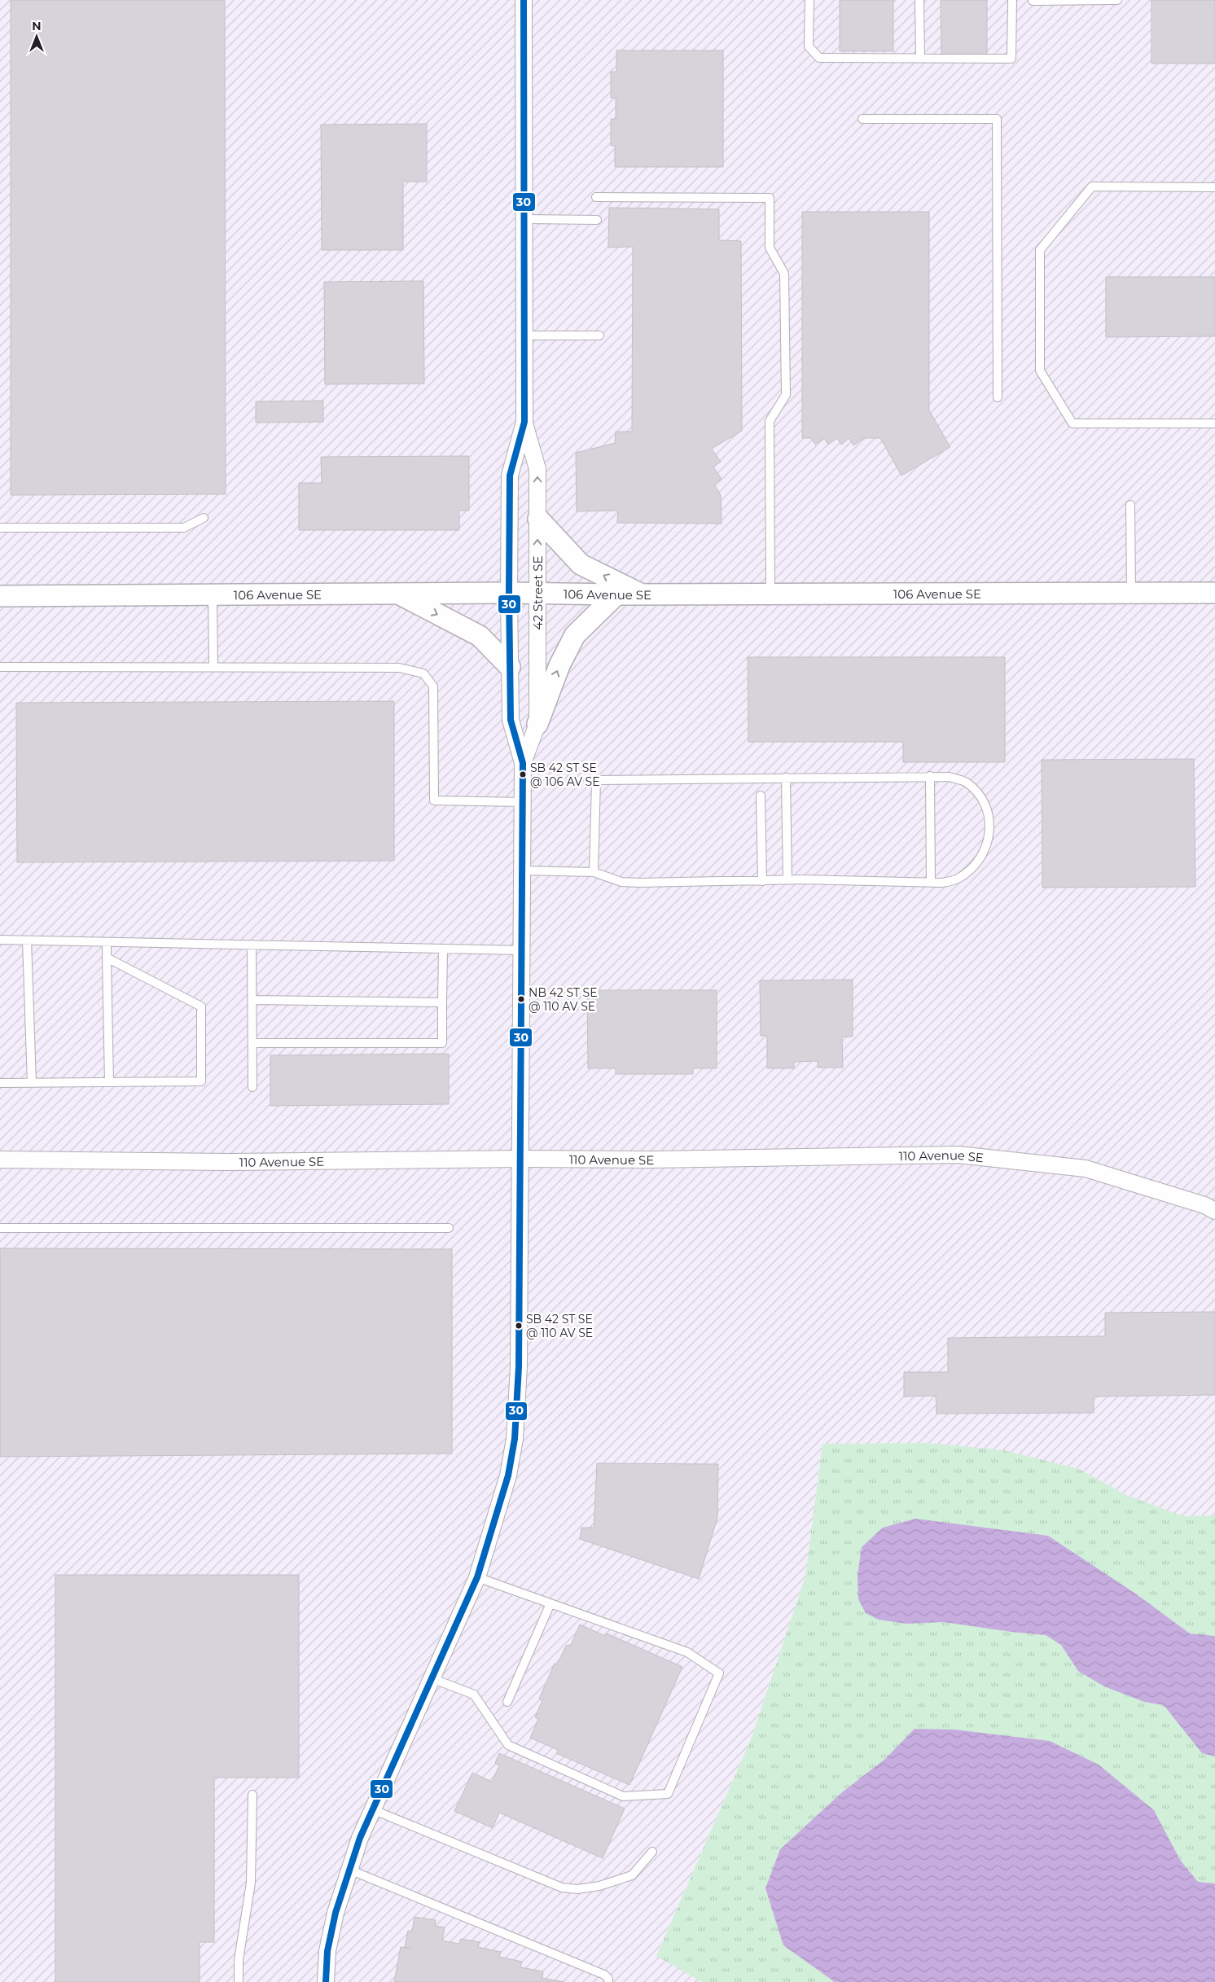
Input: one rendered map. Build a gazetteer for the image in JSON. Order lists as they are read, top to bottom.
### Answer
{
  "streets": {
    "street": ["42 Street SE", "106 Avenue SE", "110 Avenue SE"]
  },
  "crossings": [
    ["42 Street SE", "106 Avenue SE"],
    ["42 Street SE", "110 Avenue SE"]
  ],
  "places": ["SB 42 ST SE @ 106 AV SE", "NB 42 ST SE @ 110 AV SE", "SB 42 ST SE @ 110 AV SE"],
  "lines": ["transit line 30"],
  "north": "top"
}
